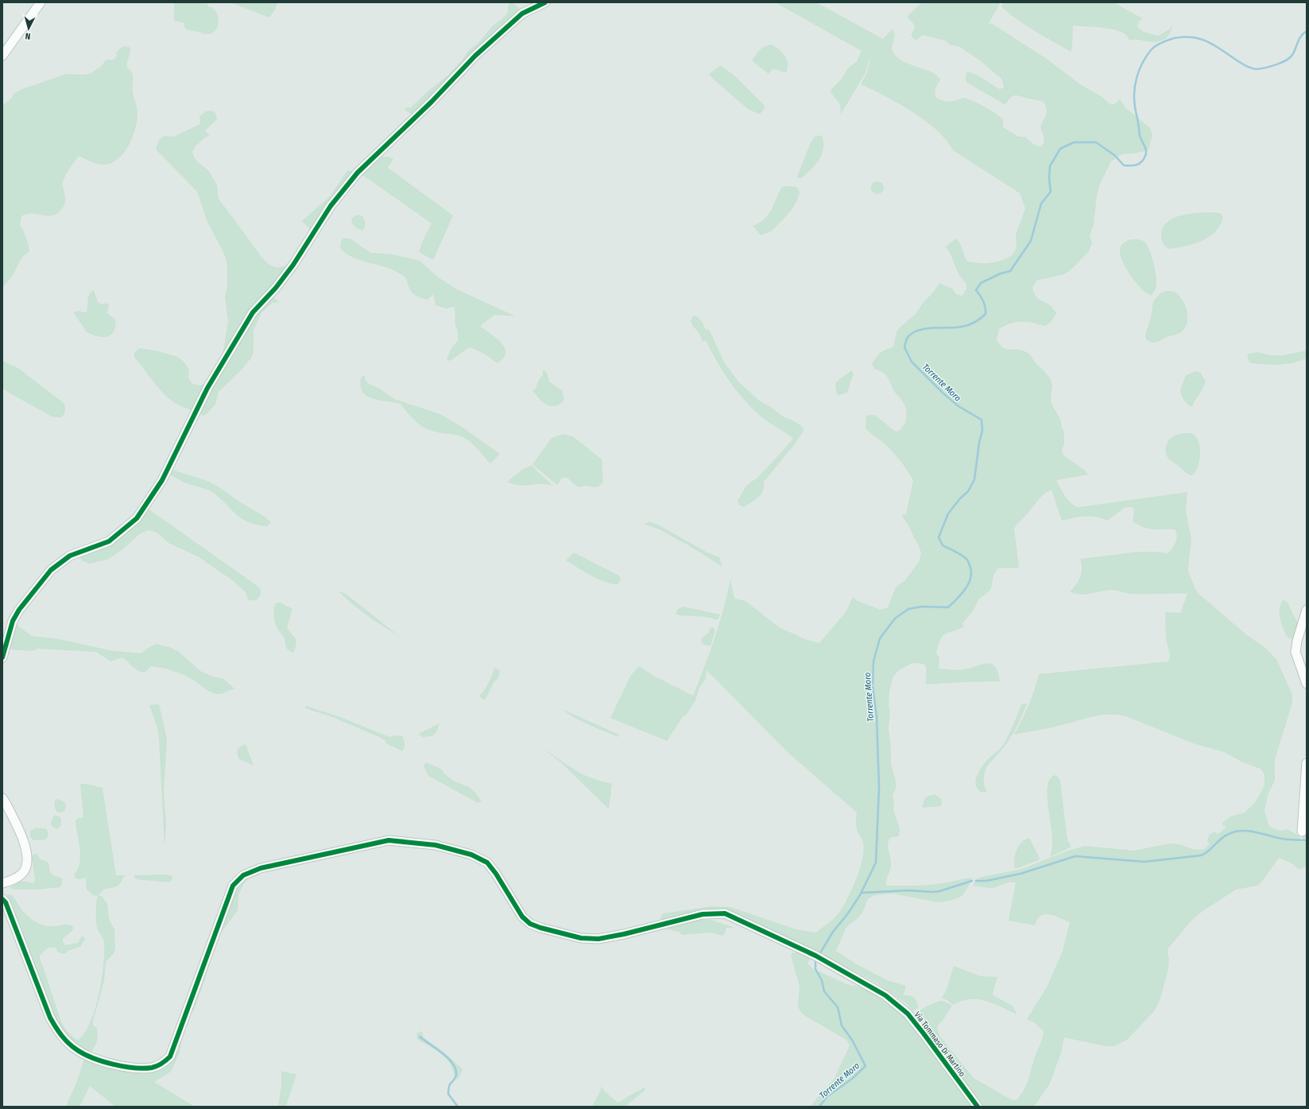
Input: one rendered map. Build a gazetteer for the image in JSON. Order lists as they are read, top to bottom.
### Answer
{
  "streets": {
    "street": ["Via Tommaso Di Martino"]
  },
  "water": ["Torrente Moro"],
  "north": "bottom"
}
